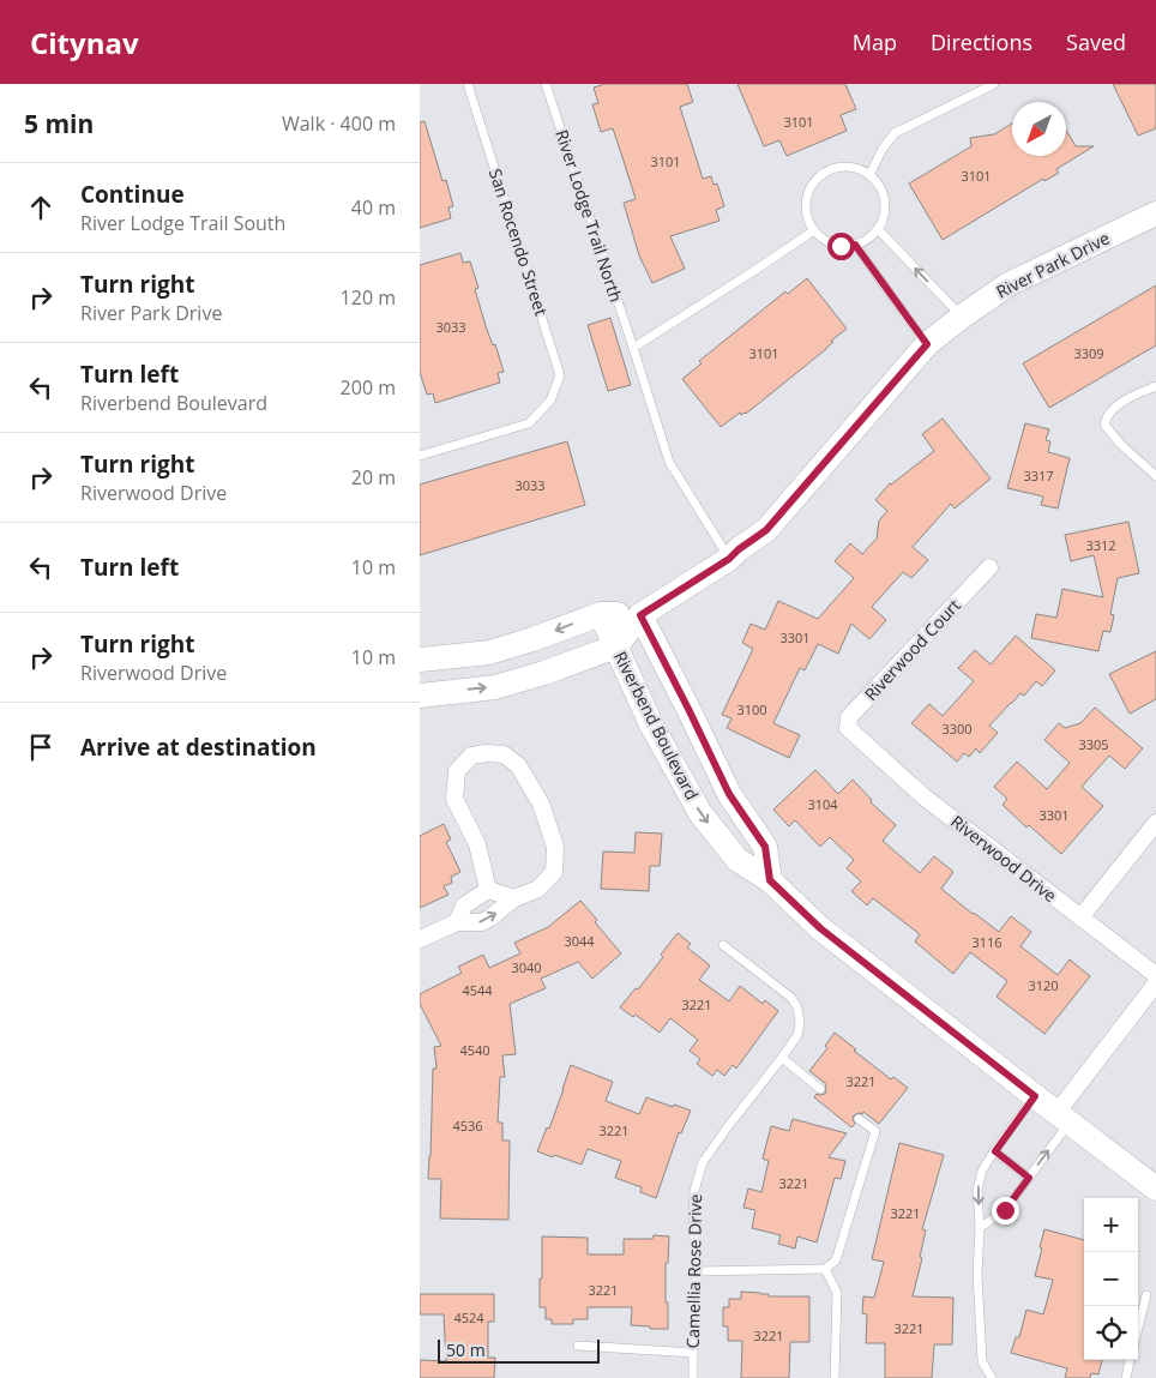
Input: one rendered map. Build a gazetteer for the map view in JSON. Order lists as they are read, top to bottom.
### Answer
{
  "streets": {
    "street": [
      "River Park Drive",
      "Riverwood Court",
      "Riverbend Boulevard",
      "Riverwood Drive"
    ],
    "lane": ["River Lodge Trail North", "San Rocendo Street", "Camellia Rose Drive"]
  },
  "crossings": [
    ["River Lodge Trail North", "River Park Drive"],
    ["River Park Drive", "Riverbend Boulevard"],
    ["Riverwood Court", "Riverwood Drive"]
  ],
  "house_numbers": [
    "3101",
    "3101",
    "3101",
    "3033",
    "3101",
    "3309",
    "3317",
    "3033",
    "3312",
    "3301",
    "3100",
    "3300",
    "3305",
    "3104",
    "3301",
    "3044",
    "3116",
    "3040",
    "3120",
    "4544",
    "3221",
    "4540",
    "3221",
    "4536",
    "3221",
    "3221",
    "3221",
    "3221",
    "4524",
    "3221",
    "3221"
  ],
  "scale_bar": "50 m",
  "north": "bottom left",
  "page": {
    "header": "Citynav",
    "nav": ["Map", "Directions", "Saved"],
    "heading": ["5 min", "Walk · 400 m"],
    "list": [
      ["Continue", "River Lodge Trail South", "40 m"],
      ["Turn right", "River Park Drive", "120 m"],
      ["Turn left", "Riverbend Boulevard", "200 m"],
      ["Turn right", "Riverwood Drive", "20 m"],
      ["Turn left", "10 m"],
      ["Turn right", "Riverwood Drive", "10 m"],
      "Arrive at destination"
    ],
    "map_buttons": ["+", "−"],
    "scale": "50 m"
  }
}
